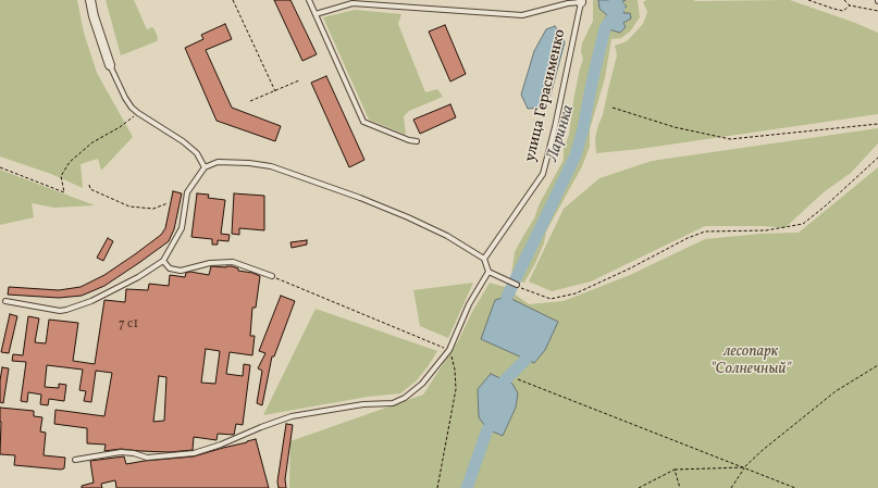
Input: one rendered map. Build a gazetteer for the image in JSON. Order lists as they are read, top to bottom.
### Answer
{
  "streets": {
    "lane": ["улица Герасименко"]
  },
  "water": ["Ларинка"],
  "parks": ["лесопарк \"Солнечный\""],
  "house_numbers": ["7 с1"]
}
